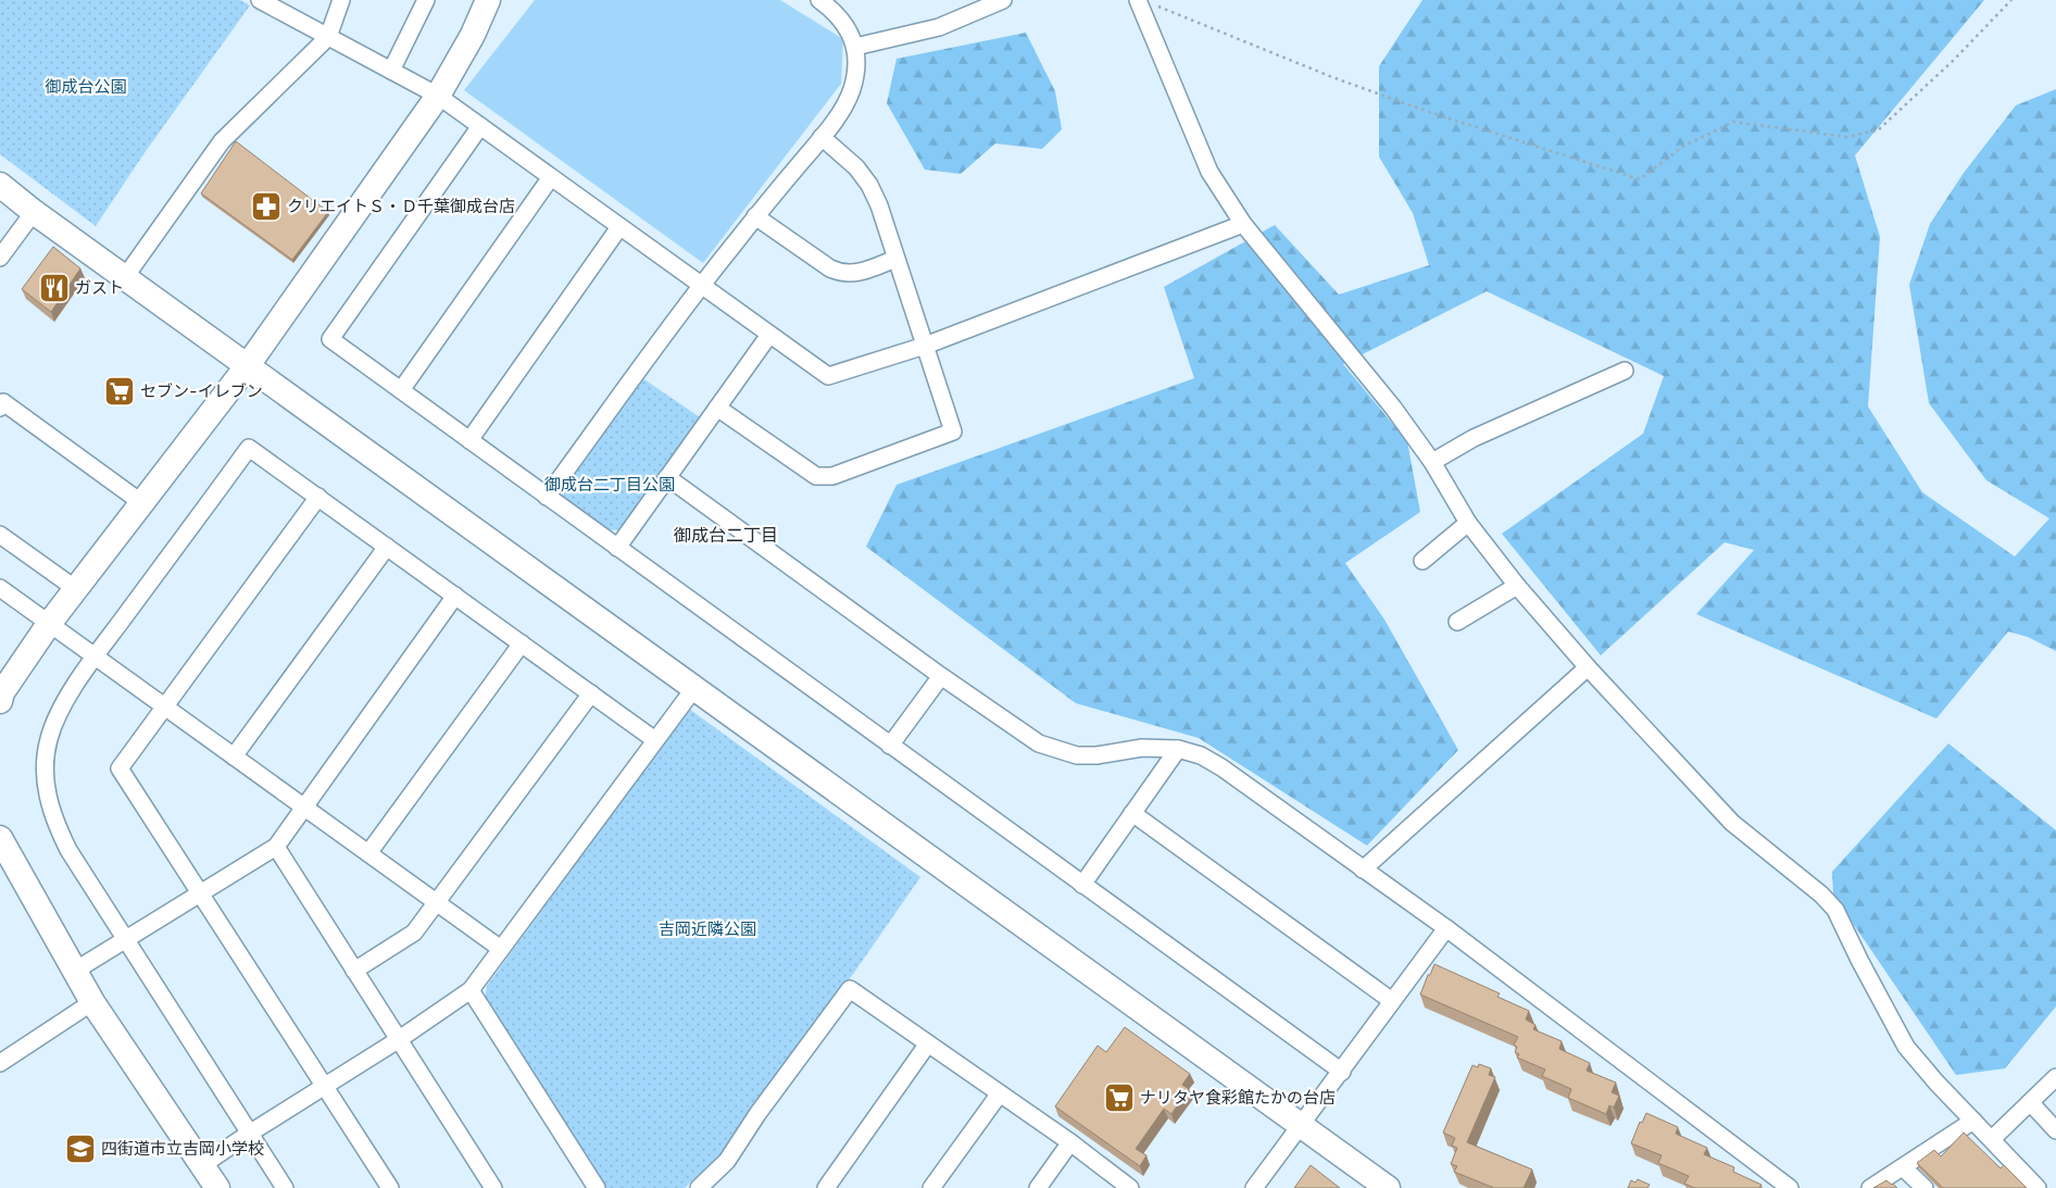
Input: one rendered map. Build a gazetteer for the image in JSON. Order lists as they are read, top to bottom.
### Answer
{
  "districts": ["御成台二丁目"],
  "parks": ["御成台公園", "御成台二丁目公園", "吉岡近隣公園"],
  "places": {
    "pharmacy": ["クリエイトＳ・Ｄ千葉御成台店"],
    "restaurant": ["ガスト"],
    "supermarket": ["セブン-イレブン", "ナリタヤ食彩館たかの台店"],
    "school or university": ["四街道市立吉岡小学校"]
  }
}
